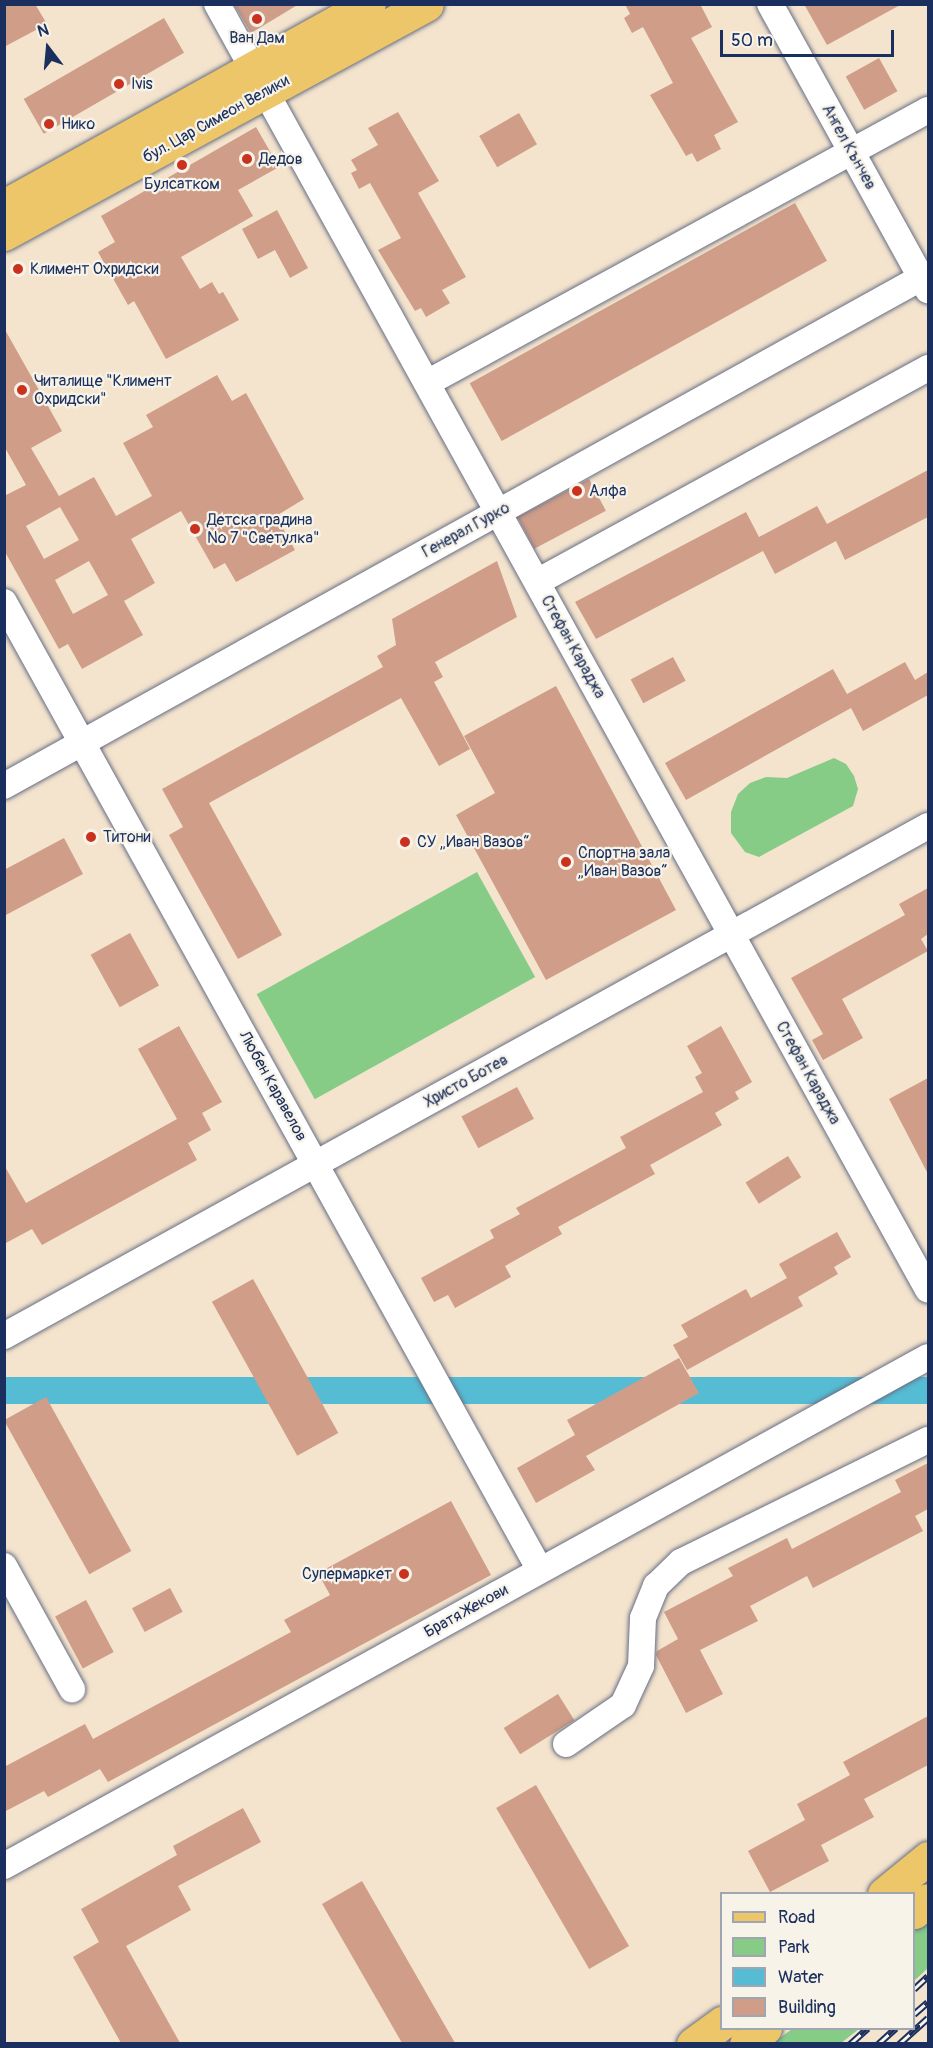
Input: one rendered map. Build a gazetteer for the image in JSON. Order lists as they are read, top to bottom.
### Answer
{
  "streets": {
    "main road": ["бул. Цар Симеон Велики"],
    "street": [
      "Ангел Кънчев",
      "Генерал Гурко",
      "Стефан Караджа",
      "Христо Ботев",
      "Любен Каравелов",
      "Братя Жекови"
    ]
  },
  "crossings": [
    ["бул. Цар Симеон Велики", "Стефан Караджа"],
    ["Ангел Кънчев", "Генерал Гурко"],
    ["Генерал Гурко", "Стефан Караджа"],
    ["Генерал Гурко", "Любен Каравелов"],
    ["Стефан Караджа", "Христо Ботев"],
    ["Христо Ботев", "Любен Каравелов"],
    ["Любен Каравелов", "Братя Жекови"]
  ],
  "places": [
    "Ван Дам",
    "Ivis",
    "Нико",
    "Дедов",
    "Булсатком",
    "Климент Охридски",
    "Читалище \"Климент Охридски\"",
    "Алфа",
    "Детска градина № 7 \"Светулка\"",
    "Титони",
    "СУ „Иван Вазов“",
    "Спортна зала „Иван Вазов“",
    "Супермаркет"
  ],
  "legend": [
    "Road",
    "Park",
    "Water",
    "Building"
  ],
  "scale_bar": "50 m",
  "north": "top"
}
